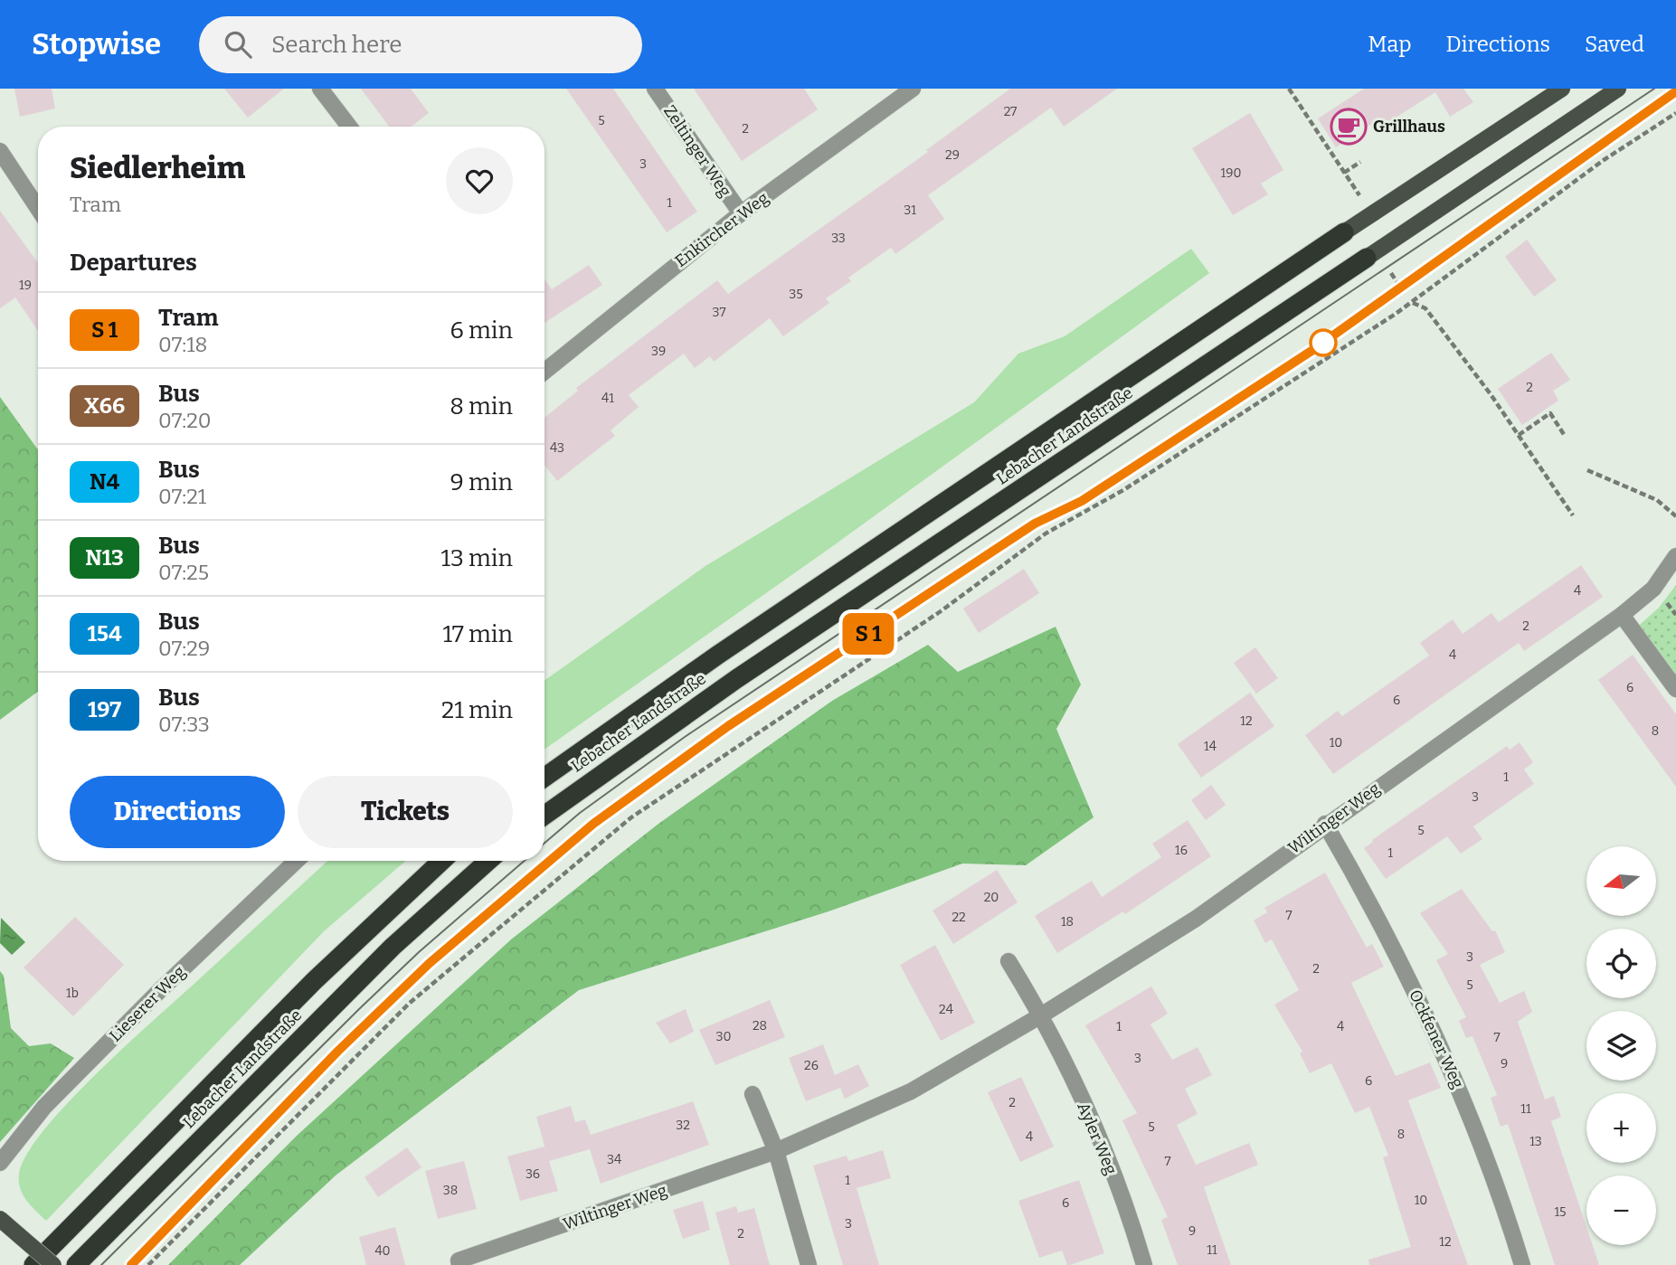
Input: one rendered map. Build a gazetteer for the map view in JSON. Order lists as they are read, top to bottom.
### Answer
{
  "streets": {
    "highway": ["Lebacher Landstraße"],
    "street": [
      "Zeltinger Weg",
      "Enkircher Weg",
      "Wiltinger Weg",
      "Lieserer Weg",
      "Ockfener Weg",
      "Ayler Weg"
    ]
  },
  "crossings": [
    ["Zeltinger Weg", "Enkircher Weg"],
    ["Wiltinger Weg", "Ockfener Weg"],
    ["Wiltinger Weg", "Ayler Weg"]
  ],
  "places": {
    "cafe": ["Grillhaus"]
  },
  "house_numbers": [
    "27",
    "5",
    "2",
    "29",
    "3",
    "190",
    "1",
    "31",
    "33",
    "19",
    "35",
    "37",
    "39",
    "2",
    "41",
    "43",
    "4",
    "2",
    "4",
    "6",
    "6",
    "12",
    "8",
    "10",
    "14",
    "1",
    "3",
    "5",
    "16",
    "1",
    "20",
    "7",
    "22",
    "18",
    "3",
    "2",
    "5",
    "1b",
    "24",
    "28",
    "1",
    "4",
    "30",
    "7",
    "3",
    "9",
    "26",
    "6",
    "2",
    "11",
    "32",
    "5",
    "8",
    "4",
    "13",
    "34",
    "7",
    "36",
    "1",
    "38",
    "10",
    "6",
    "15",
    "3",
    "9",
    "2",
    "12",
    "11",
    "40"
  ],
  "north": "left",
  "page": {
    "header": "Stopwise",
    "search": "Search here",
    "nav": ["Map", "Directions", "Saved"],
    "on_map": "S 1",
    "heading": [
      ["Siedlerheim", "Tram"],
      "Departures"
    ],
    "list": [
      {
        "mark": "S 1",
        "name": "Tram",
        "note": "07:18",
        "value": "6 min"
      },
      {
        "mark": "X66",
        "name": "Bus",
        "note": "07:20",
        "value": "8 min"
      },
      {
        "mark": "N4",
        "name": "Bus",
        "note": "07:21",
        "value": "9 min"
      },
      {
        "mark": "N13",
        "name": "Bus",
        "note": "07:25",
        "value": "13 min"
      },
      {
        "mark": "154",
        "name": "Bus",
        "note": "07:29",
        "value": "17 min"
      },
      {
        "mark": "197",
        "name": "Bus",
        "note": "07:33",
        "value": "21 min"
      }
    ],
    "buttons": ["Directions", "Tickets"],
    "map_buttons": ["+", "−"]
  }
}
